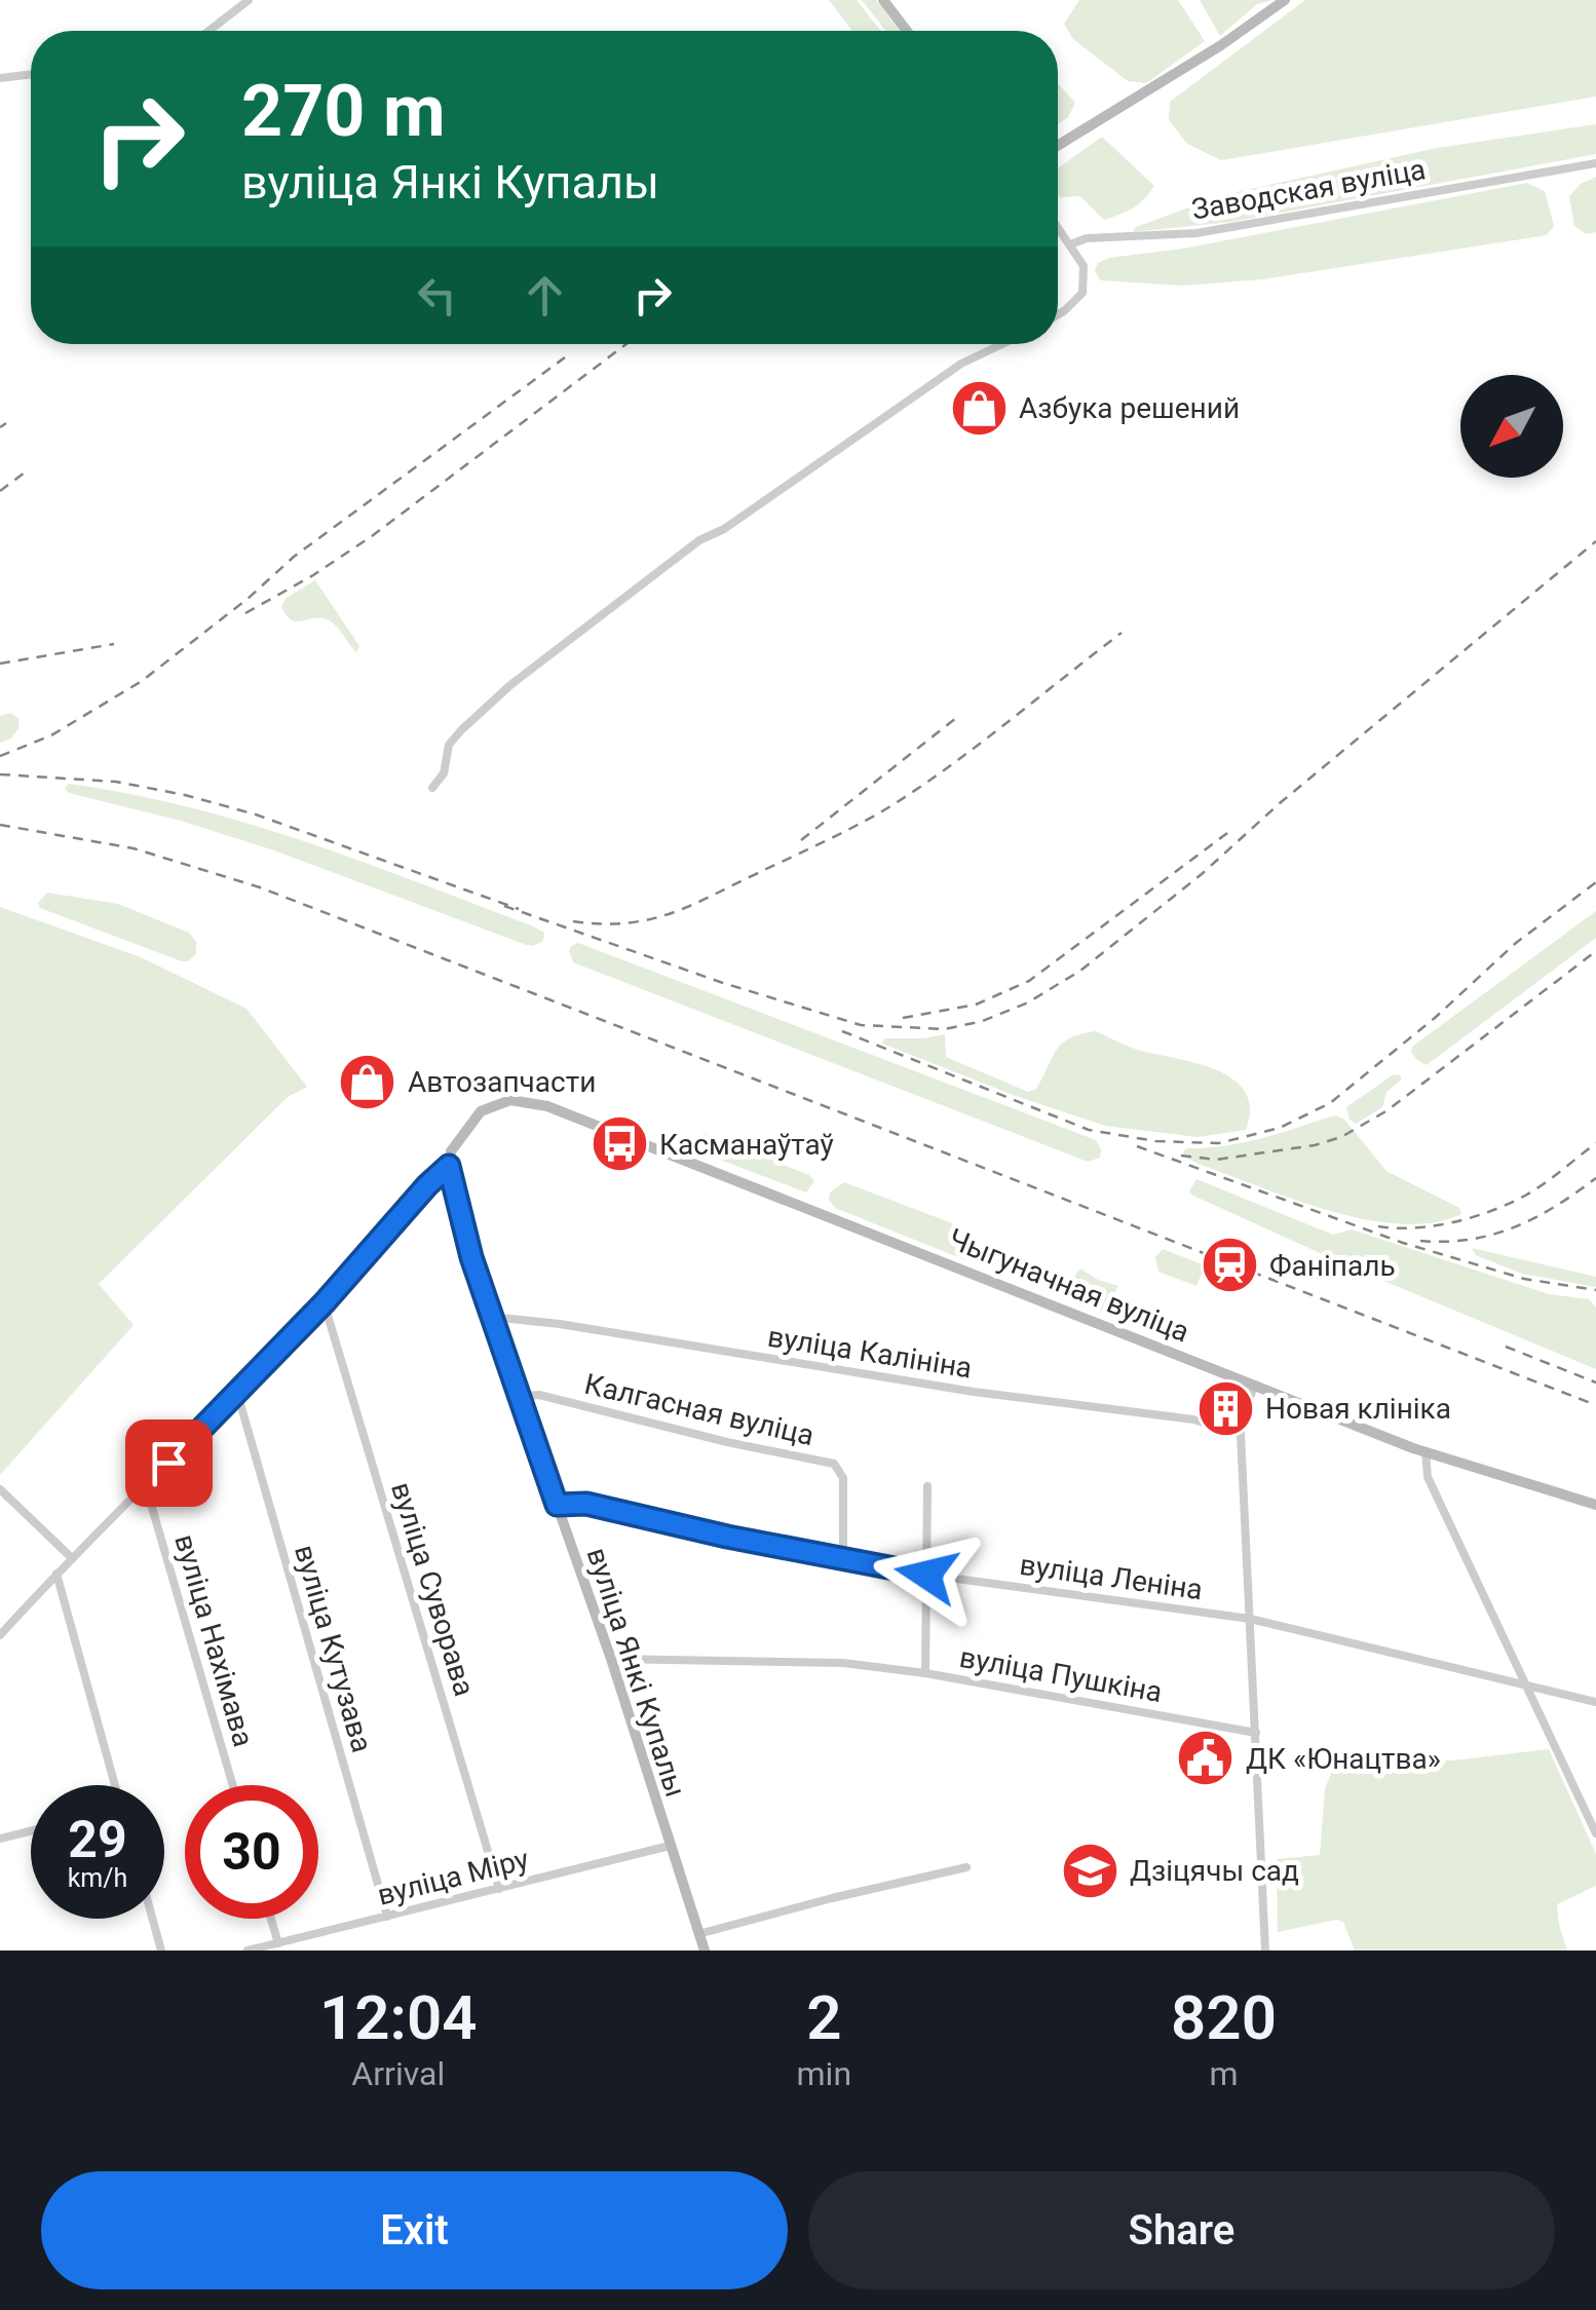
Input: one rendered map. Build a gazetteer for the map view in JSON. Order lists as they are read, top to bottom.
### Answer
{
  "streets": {
    "street": [
      "Заводская вуліца",
      "Чыгуначная вуліца",
      "вуліца Калініна",
      "Калгасная вуліца",
      "вуліца Леніна",
      "вуліца Суворава",
      "вуліца Нахімава",
      "вуліца Кутузава",
      "вуліца Янкі Купалы",
      "вуліца Пушкіна",
      "вуліца Міру"
    ]
  },
  "crossings": [
    ["Чыгуначная вуліца", "вуліца Янкі Купалы"],
    ["вуліца Калініна", "вуліца Янкі Купалы"],
    ["Калгасная вуліца", "вуліца Леніна"],
    ["Калгасная вуліца", "вуліца Янкі Купалы"],
    ["вуліца Леніна", "вуліца Янкі Купалы"],
    ["вуліца Суворава", "вуліца Міру"],
    ["вуліца Кутузава", "вуліца Міру"],
    ["вуліца Янкі Купалы", "вуліца Пушкіна"],
    ["вуліца Янкі Купалы", "вуліца Міру"]
  ],
  "places": {
    "shop": ["Азбука решений", "Автозапчасти"],
    "bus stop": ["Касманаўтаў"],
    "station": ["Фаніпаль"],
    "building": ["Новая клініка"],
    "public building": ["ДК «Юнацтва»"],
    "school or university": ["Дзіцячы сад"]
  },
  "north": "bottom left",
  "page": {
    "turn": ["270 m", "вуліца Янкі Купалы"],
    "speed": "29 km/h",
    "limit": "30",
    "eta": [
      "12:04",
      "Arrival",
      "2",
      "min",
      "820",
      "m"
    ],
    "buttons": ["Exit", "Share"]
  }
}
